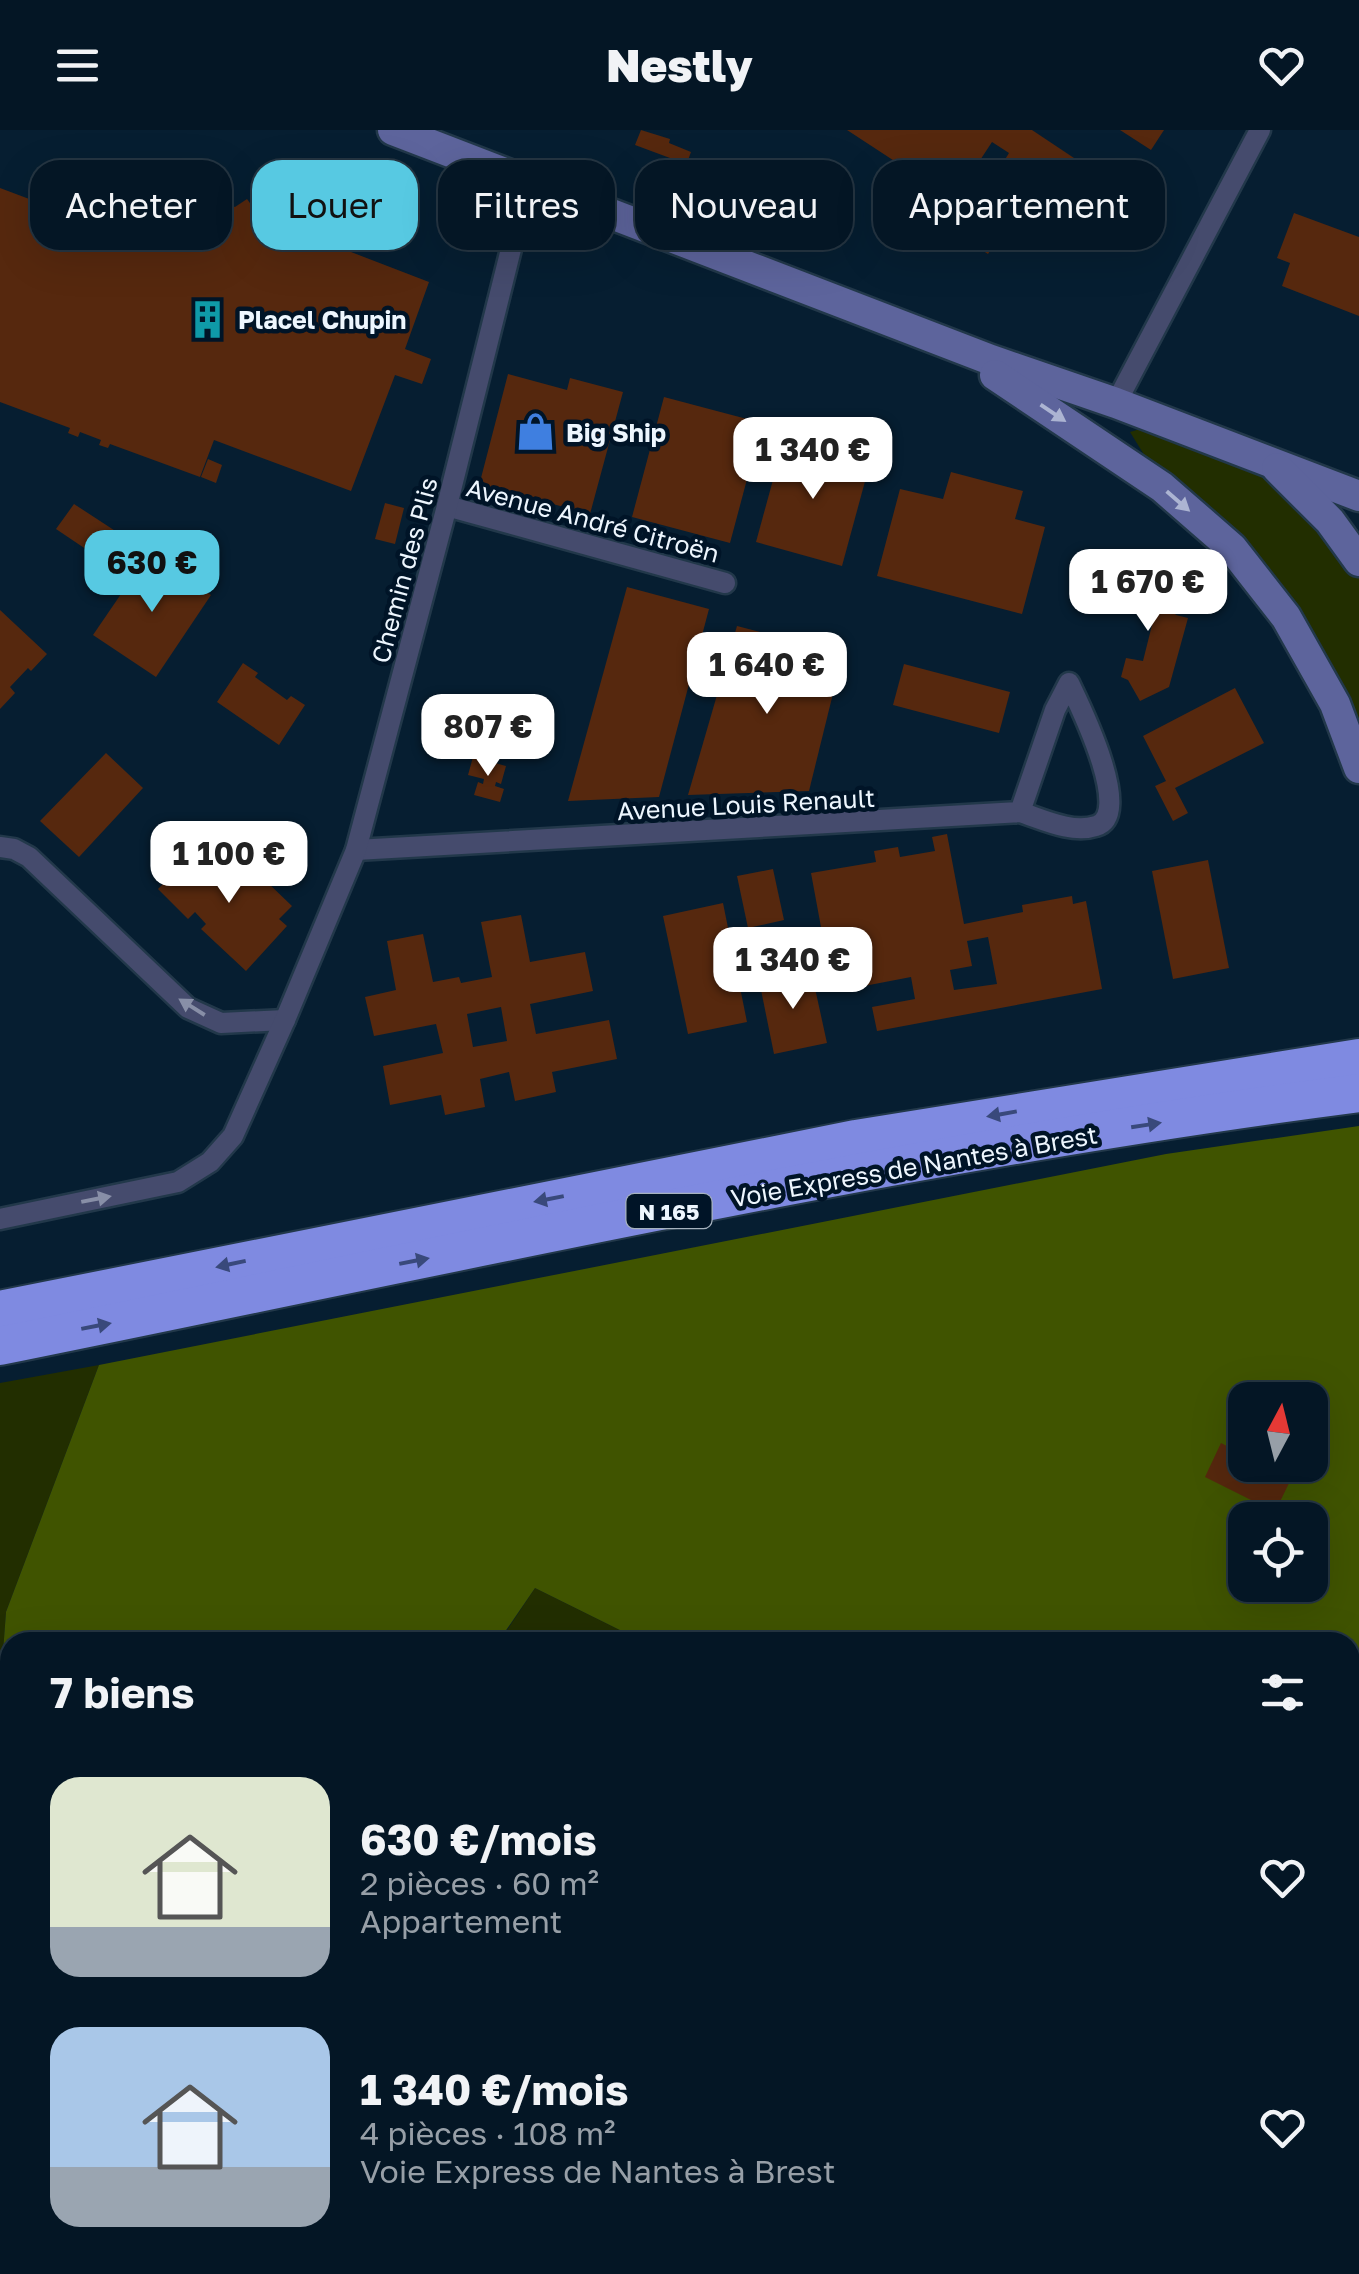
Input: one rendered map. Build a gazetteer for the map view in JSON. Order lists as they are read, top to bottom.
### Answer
{
  "streets": {
    "highway": ["Voie Express de Nantes à Brest", "N 165"],
    "street": ["Avenue André Citroën", "Chemin des Plis", "Avenue Louis Renault"]
  },
  "crossings": [
    ["Avenue André Citroën", "Chemin des Plis"],
    ["Chemin des Plis", "Avenue Louis Renault"]
  ],
  "places": {
    "building": ["Placel Chupin"],
    "shop": ["Big Ship"]
  },
  "north": "top",
  "page": {
    "header": "Nestly",
    "chip": [
      "Acheter",
      "Louer",
      "Filtres",
      "Nouveau",
      "Appartement"
    ],
    "price": [
      "1 340 €",
      "630 €",
      "1 670 €",
      "1 640 €",
      "807 €",
      "1 100 €",
      "1 340 €"
    ],
    "heading": "7 biens",
    "list": [
      {
        "name": "630 €/mois",
        "note": "2 pièces · 60 m² · Appartement"
      },
      {
        "name": "1 340 €/mois",
        "note": "4 pièces · 108 m² · Voie Express de Nantes à Brest"
      }
    ]
  }
}
